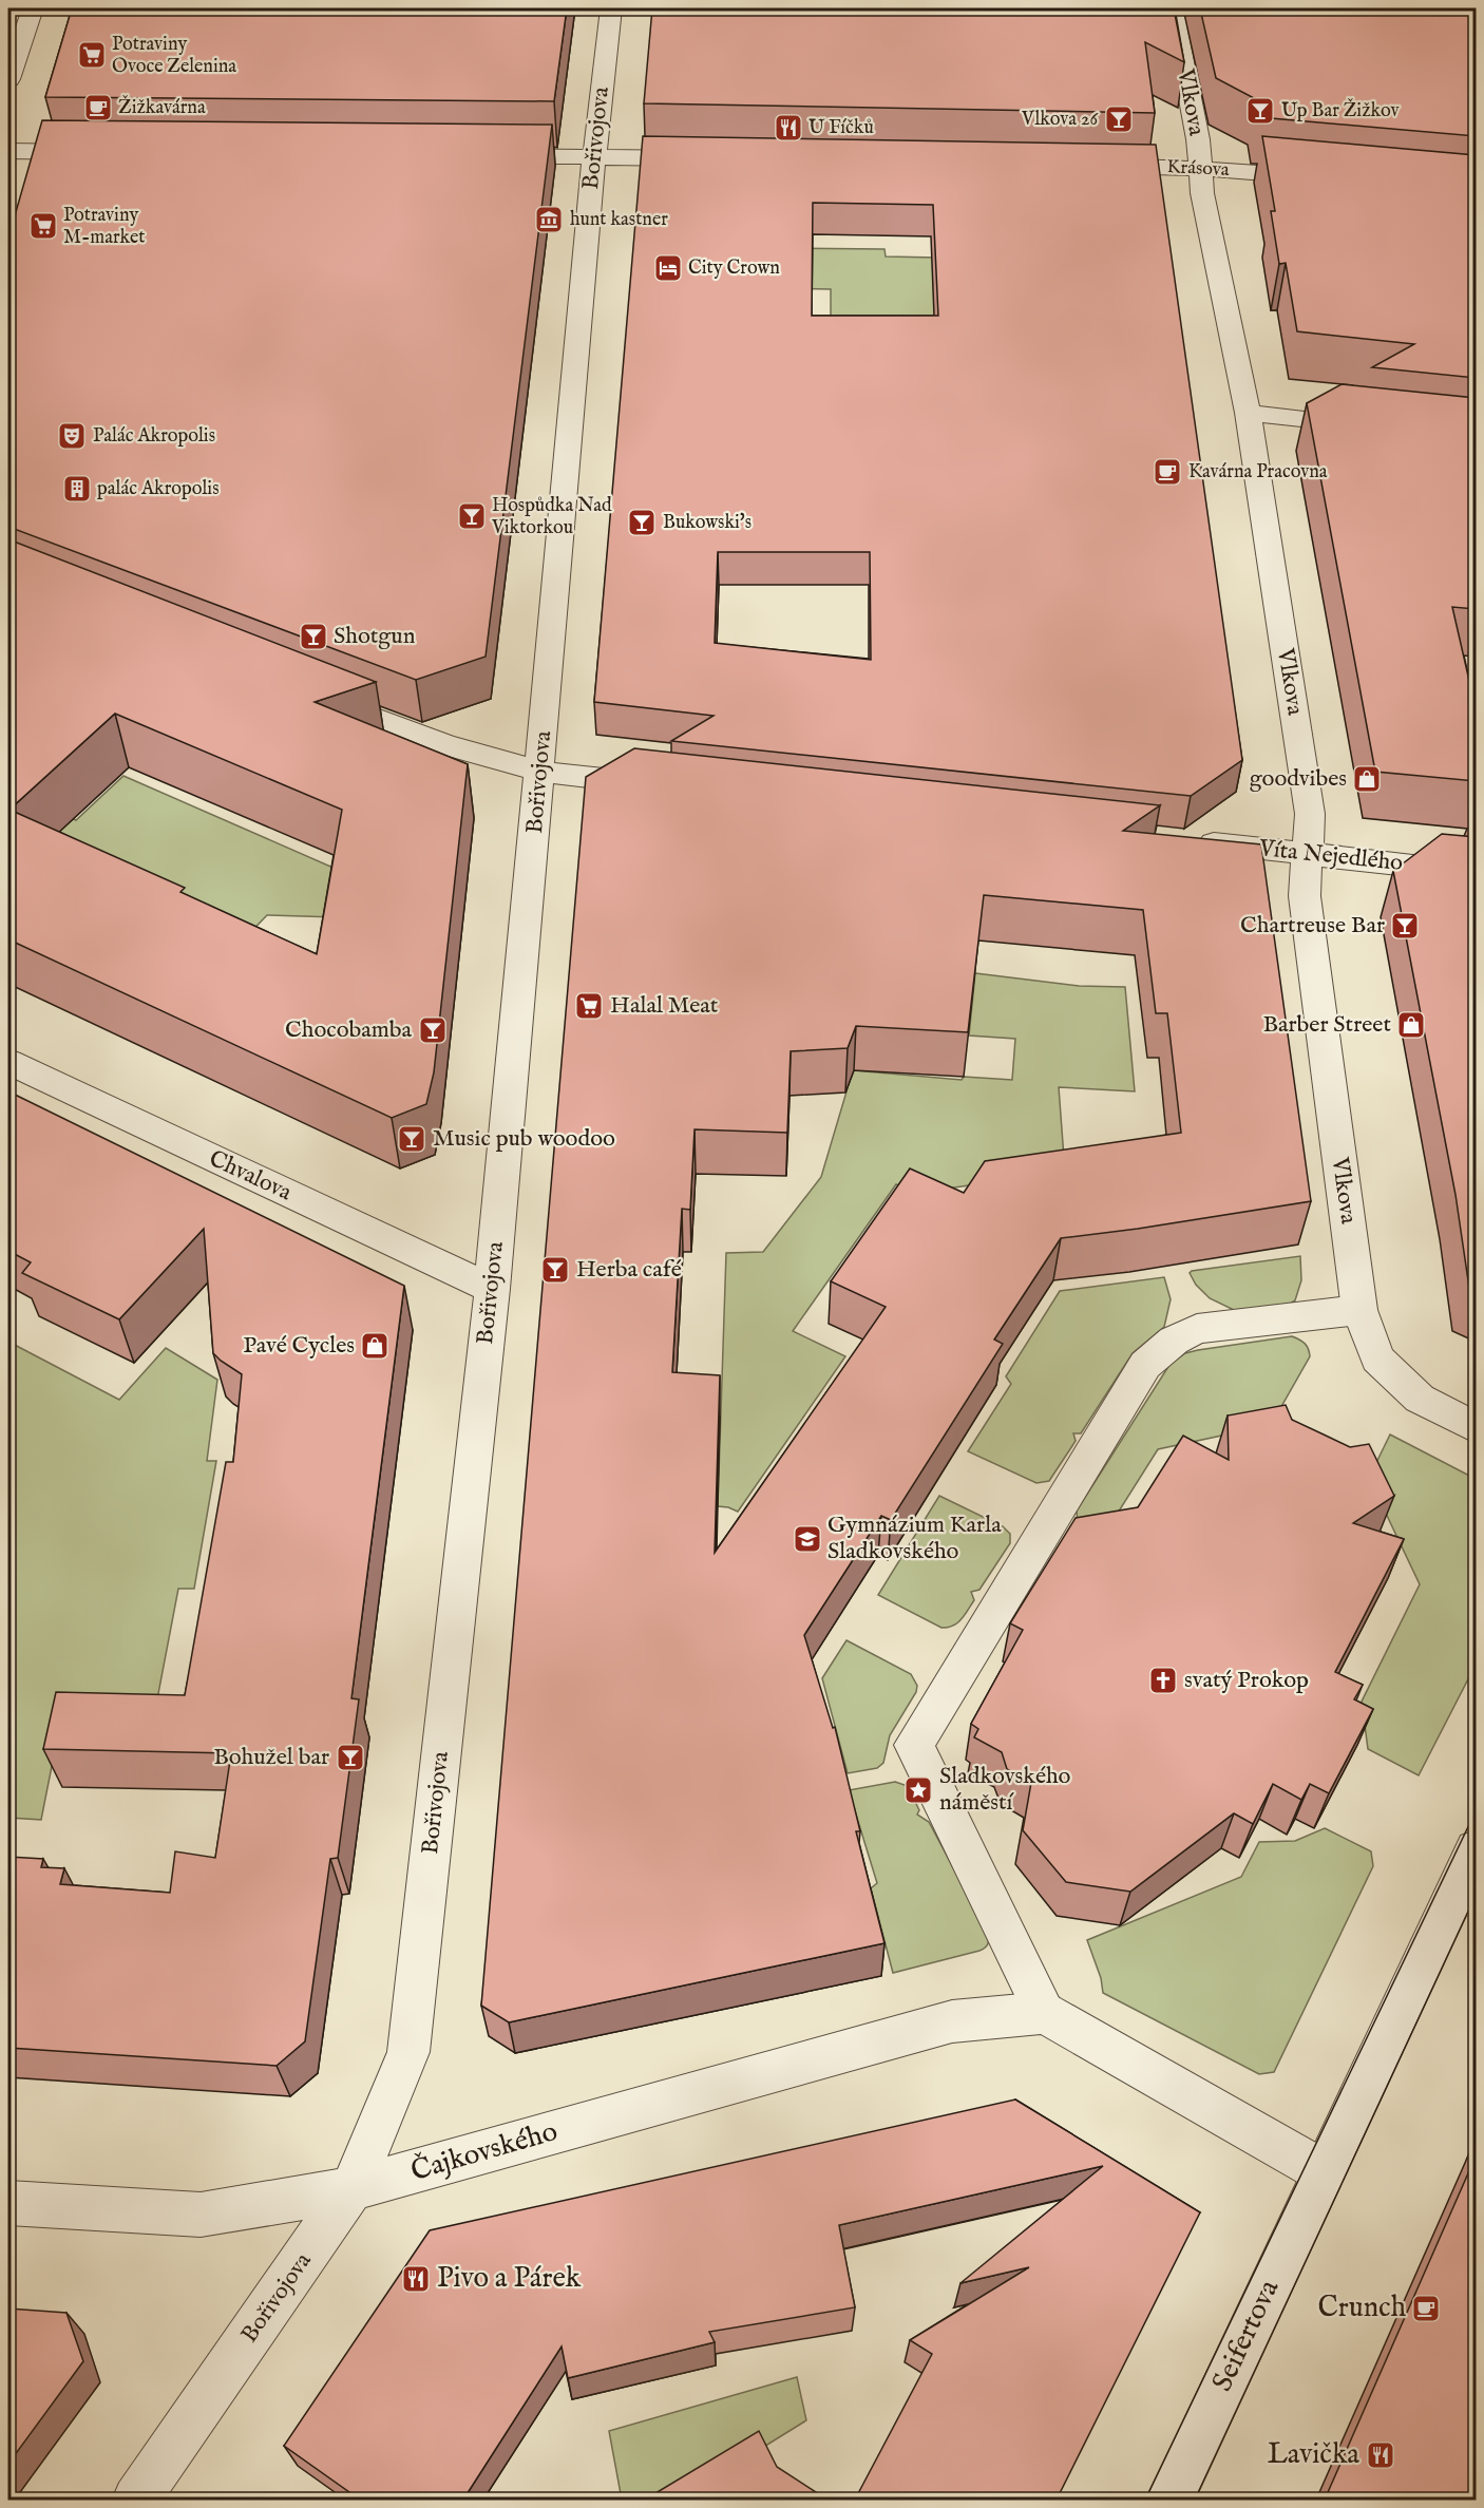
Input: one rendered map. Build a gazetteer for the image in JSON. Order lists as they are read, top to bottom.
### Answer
{
  "streets": {
    "street": [
      "Vlkova",
      "Bořivojova",
      "Krásova",
      "Víta Nejedlého",
      "Chvalova",
      "Čajkovského",
      "Seifertova"
    ]
  },
  "crossings": [
    ["Vlkova", "Krásova"],
    ["Vlkova", "Víta Nejedlého"],
    ["Bořivojova", "Chvalova"],
    ["Bořivojova", "Čajkovského"]
  ],
  "places": {
    "supermarket": ["Potraviny Ovoce Zelenina", "Potraviny M-market", "Halal Meat"],
    "cafe": ["Žižkavárna", "Kavárna Pracovna", "Crunch"],
    "bar": [
      "Up Bar Žižkov",
      "Vlkova 26",
      "Hospůdka Nad Viktorkou",
      "Bukowski's",
      "Shotgun",
      "Chartreuse Bar",
      "Chocobamba",
      "Music pub woodoo",
      "Herba café",
      "Bohužel bar"
    ],
    "restaurant": ["U Fíčků", "Pivo a Párek", "Lavička"],
    "museum": ["hunt kastner"],
    "hotel": ["City Crown"],
    "theatre": ["Palác Akropolis"],
    "building": ["palác Akropolis"],
    "shop": ["goodvibes", "Barber Street", "Pavé Cycles"],
    "school or university": ["Gymnázium Karla Sladkovského"],
    "church": ["svatý Prokop"],
    "place": ["Sladkovského náměstí"]
  }
}
